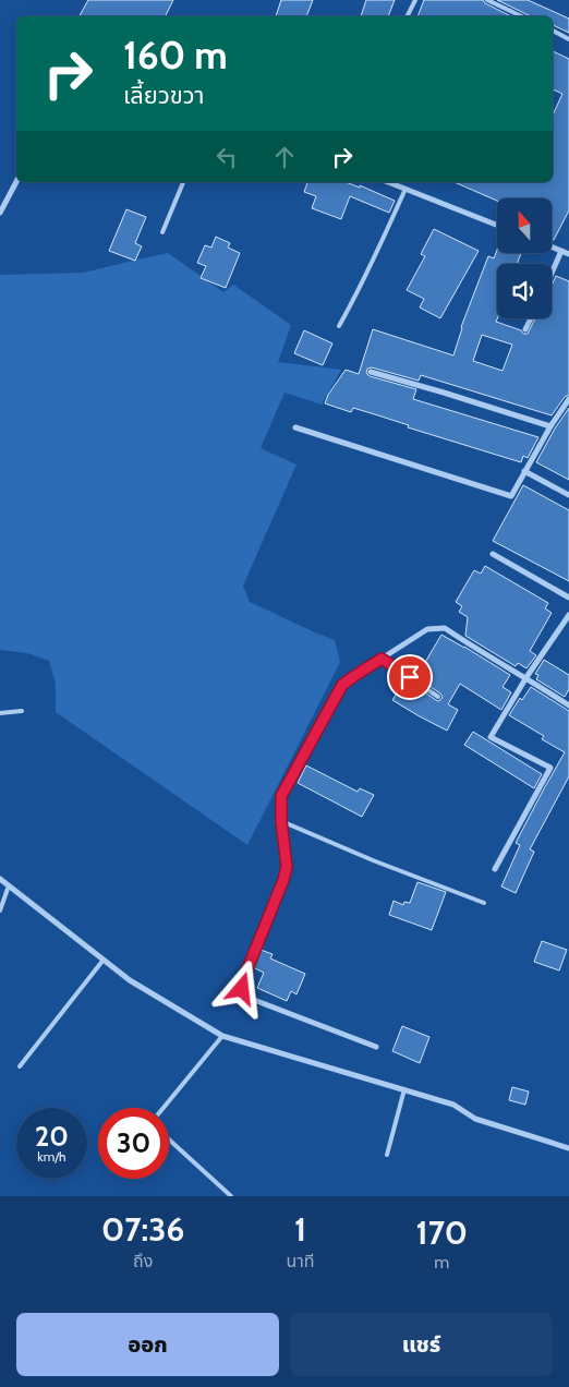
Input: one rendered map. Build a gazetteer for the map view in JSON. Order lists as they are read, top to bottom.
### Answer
{
  "north": "top",
  "page": {
    "turn": ["160 m", "เลี้ยวขวา"],
    "speed": "20 km/h",
    "limit": "30",
    "eta": [
      "07:36",
      "ถึง",
      "1",
      "นาที",
      "170",
      "m"
    ],
    "buttons": ["ออก", "แชร์"]
  }
}
